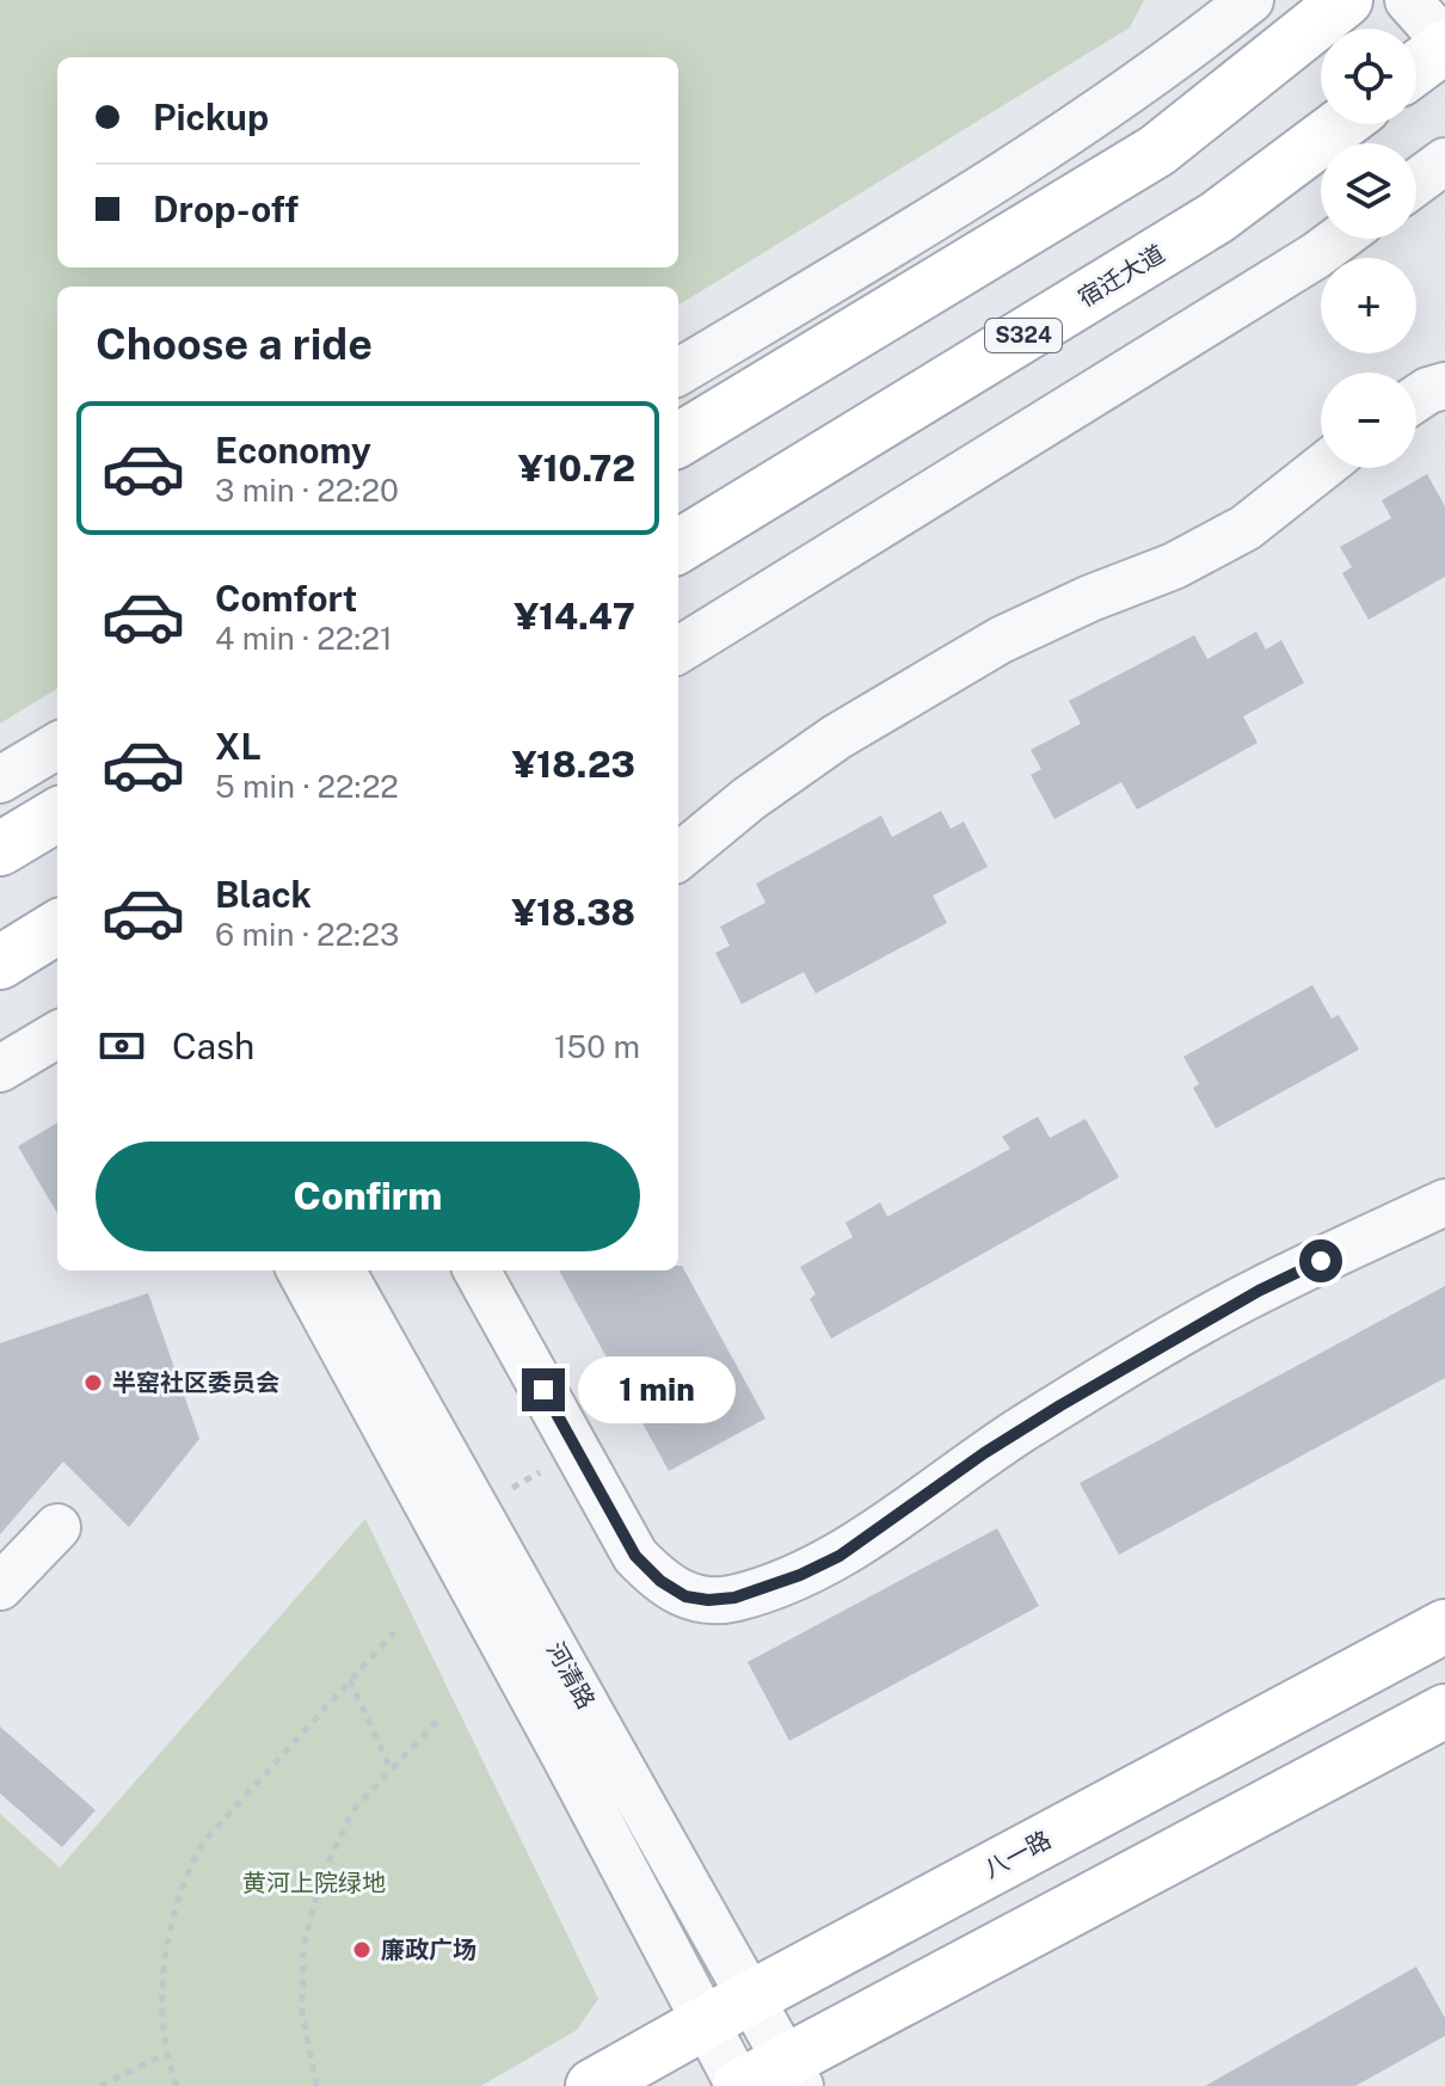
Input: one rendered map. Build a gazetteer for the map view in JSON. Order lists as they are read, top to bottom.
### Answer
{
  "streets": {
    "main road": ["宿迁大道", "S324", "八一路"],
    "street": ["河清路"]
  },
  "crossings": [
    ["河清路", "八一路"]
  ],
  "parks": ["黄河上院绿地"],
  "places": ["半窑社区委员会", "廉政广场"],
  "page": {
    "map_buttons": ["+", "−"],
    "banner": ["Pickup", "Drop-off"],
    "heading": "Choose a ride",
    "list": [
      {
        "name": "Economy",
        "note": "3 min · 22:20",
        "value": "¥10.72"
      },
      {
        "name": "Comfort",
        "note": "4 min · 22:21",
        "value": "¥14.47"
      },
      {
        "name": "XL",
        "note": "5 min · 22:22",
        "value": "¥18.23"
      },
      {
        "name": "Black",
        "note": "6 min · 22:23",
        "value": "¥18.38"
      }
    ],
    "pay": ["Cash", "150 m"],
    "buttons": "Confirm",
    "bubble": "1 min"
  }
}
